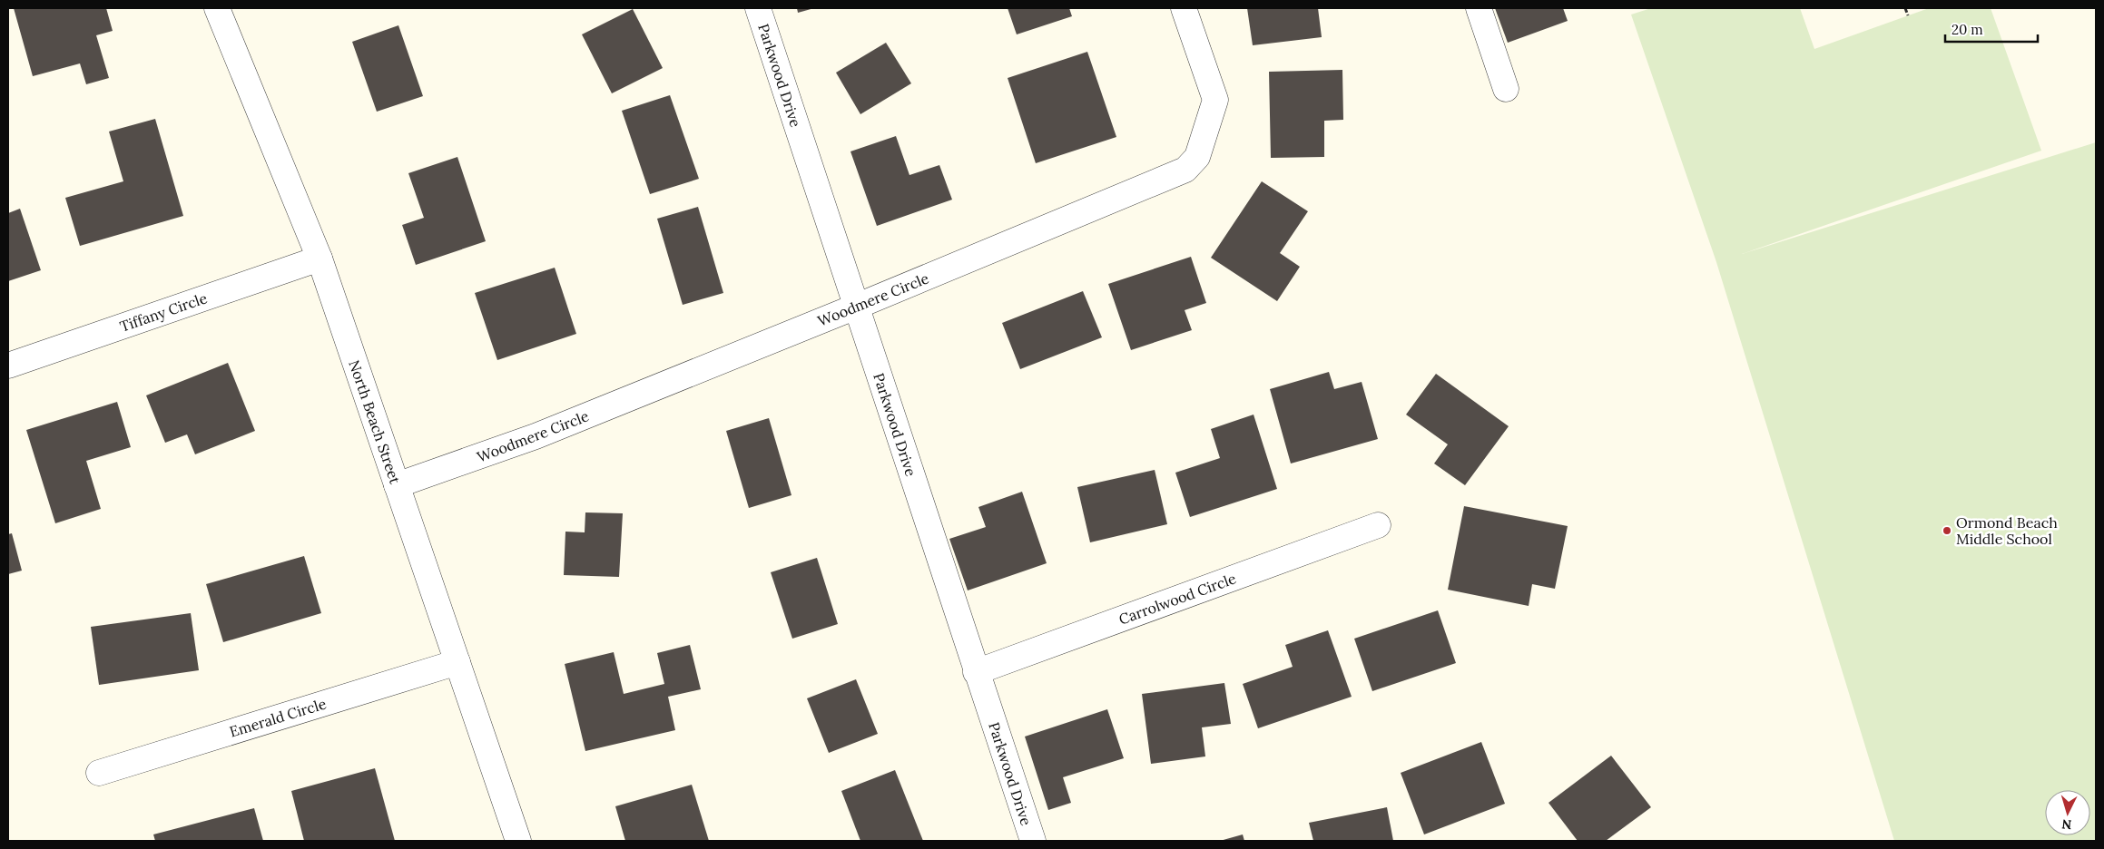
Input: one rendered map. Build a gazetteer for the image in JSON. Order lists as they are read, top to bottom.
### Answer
{
  "streets": {
    "street": [
      "Parkwood Drive",
      "Woodmere Circle",
      "Tiffany Circle",
      "North Beach Street",
      "Carrolwood Circle",
      "Emerald Circle"
    ]
  },
  "crossings": [
    ["Parkwood Drive", "Woodmere Circle"],
    ["Parkwood Drive", "Carrolwood Circle"],
    ["Woodmere Circle", "North Beach Street"],
    ["Tiffany Circle", "North Beach Street"],
    ["North Beach Street", "Emerald Circle"]
  ],
  "places": ["Ormond Beach Middle School"],
  "scale_bar": "20 m",
  "north": "bottom"
}
